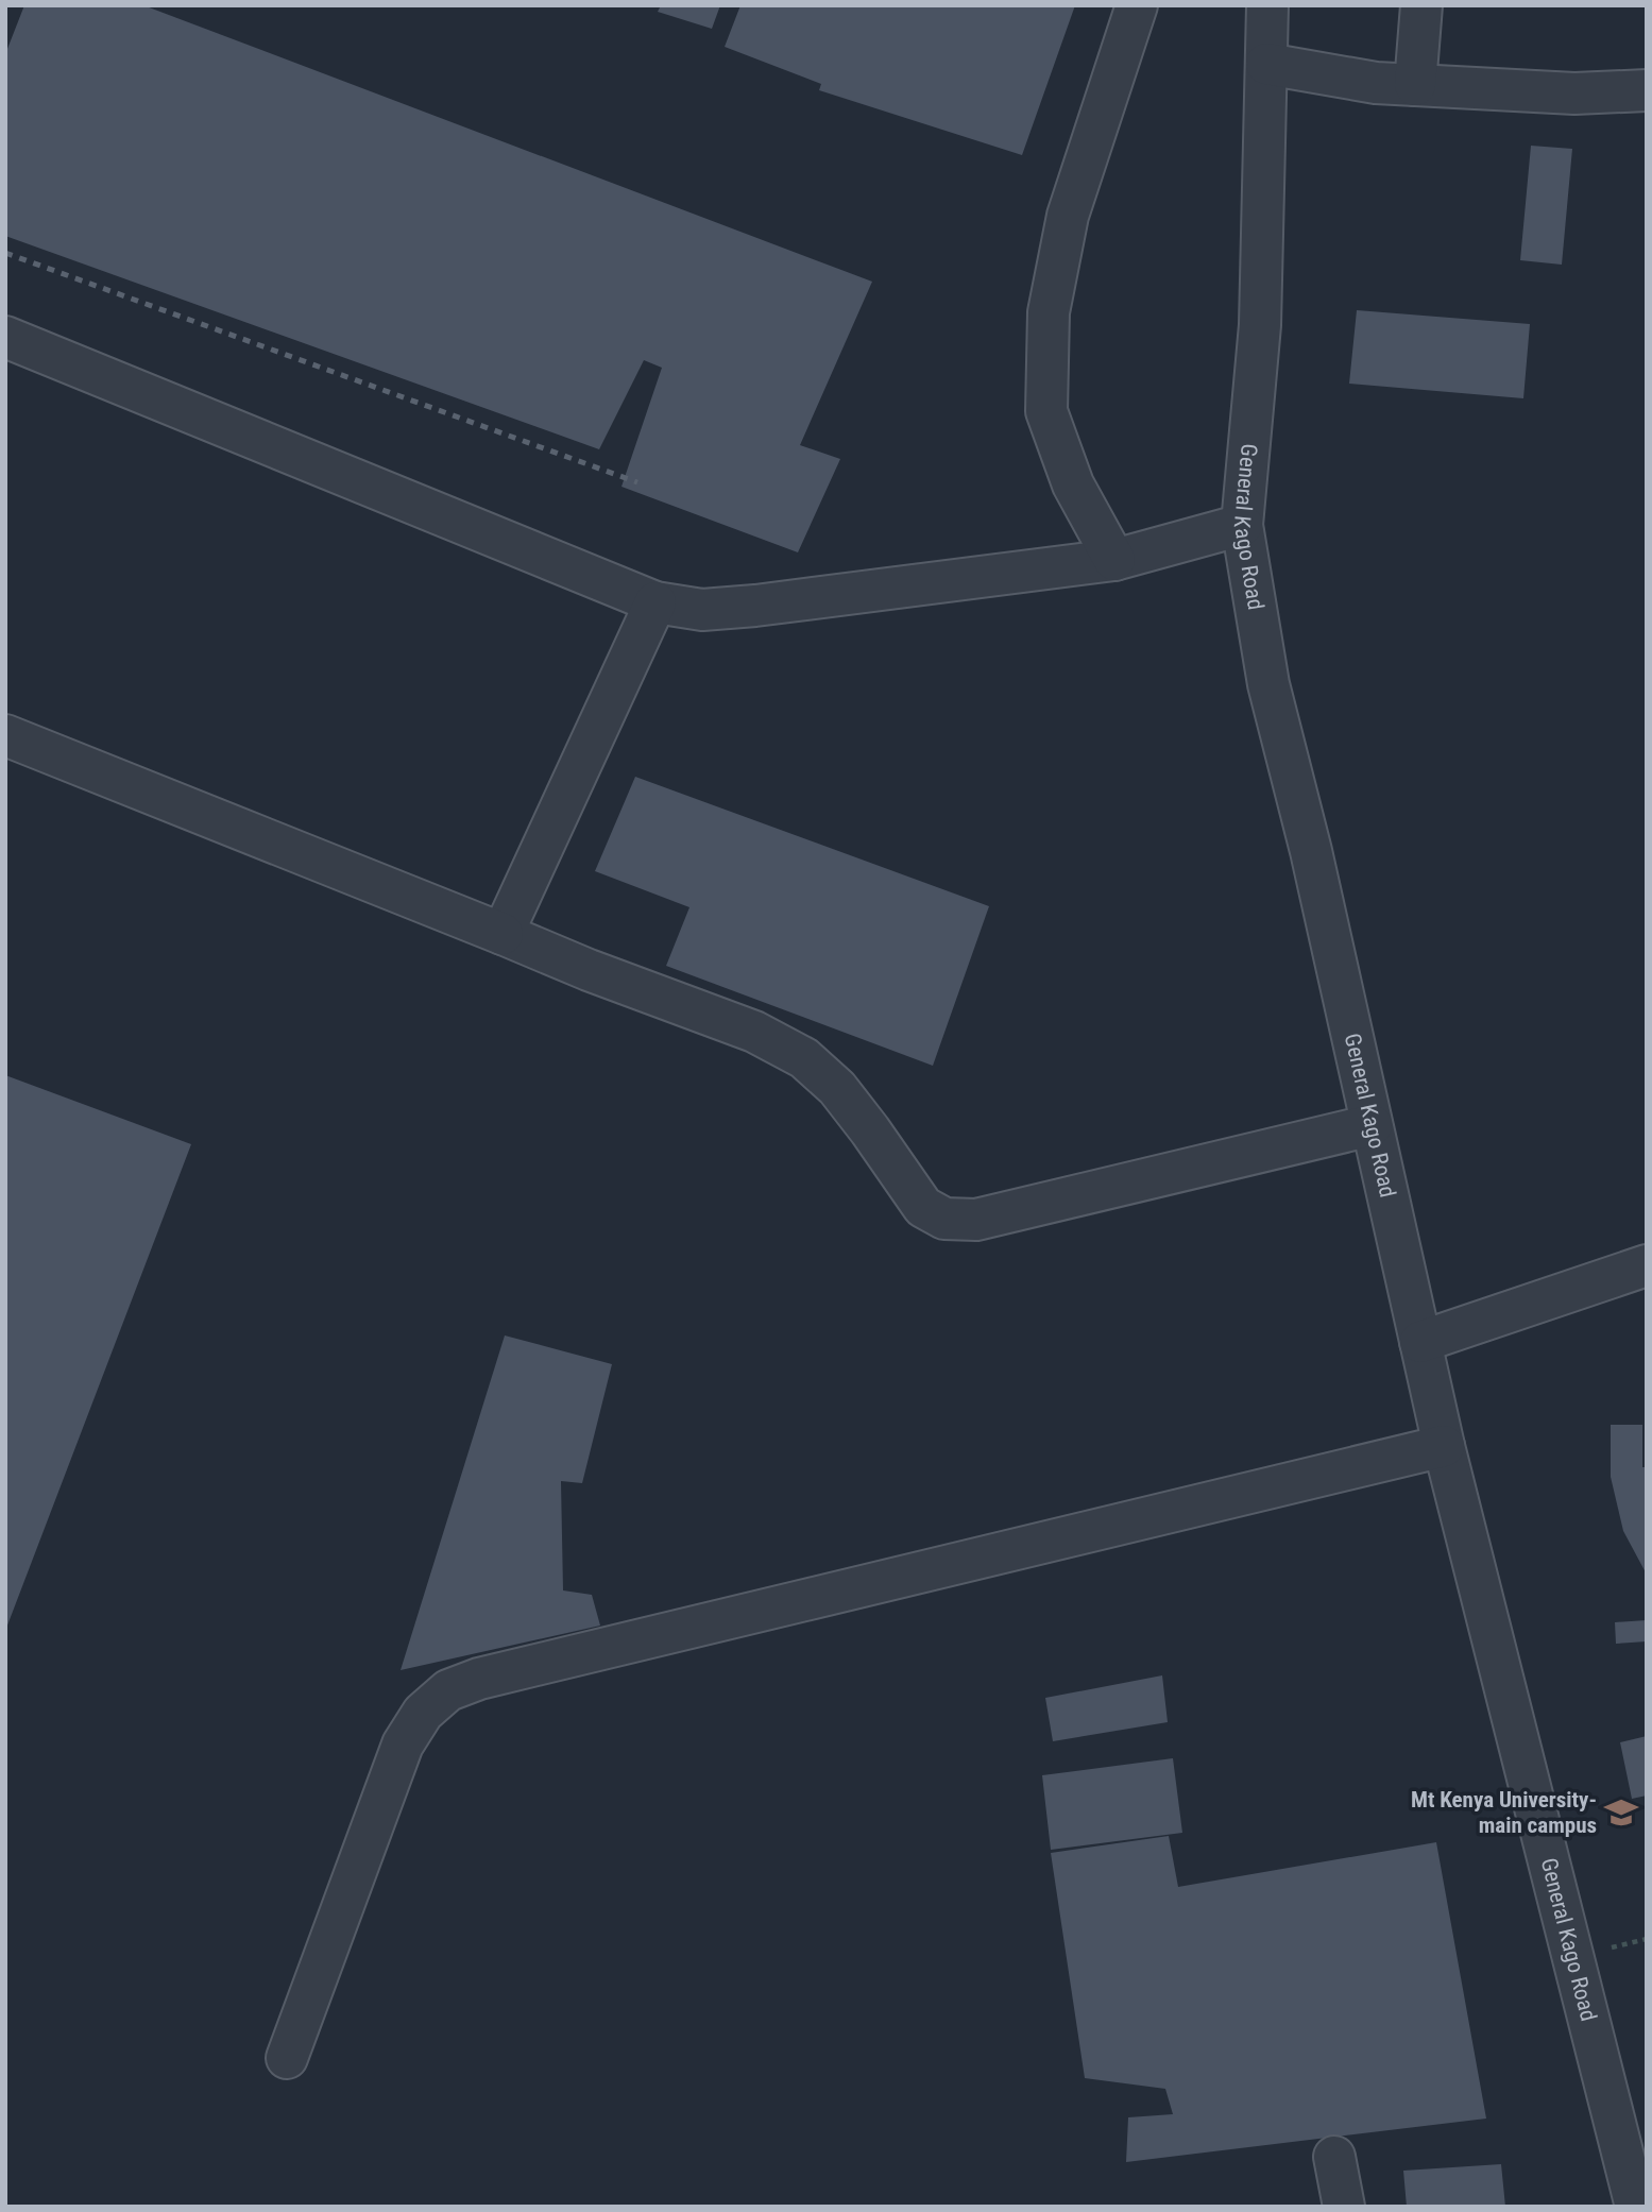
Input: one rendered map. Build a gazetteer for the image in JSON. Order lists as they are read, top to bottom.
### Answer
{
  "streets": {
    "street": ["General Kago Road"]
  },
  "places": {
    "school or university": ["Mt Kenya University- main campus"]
  }
}
